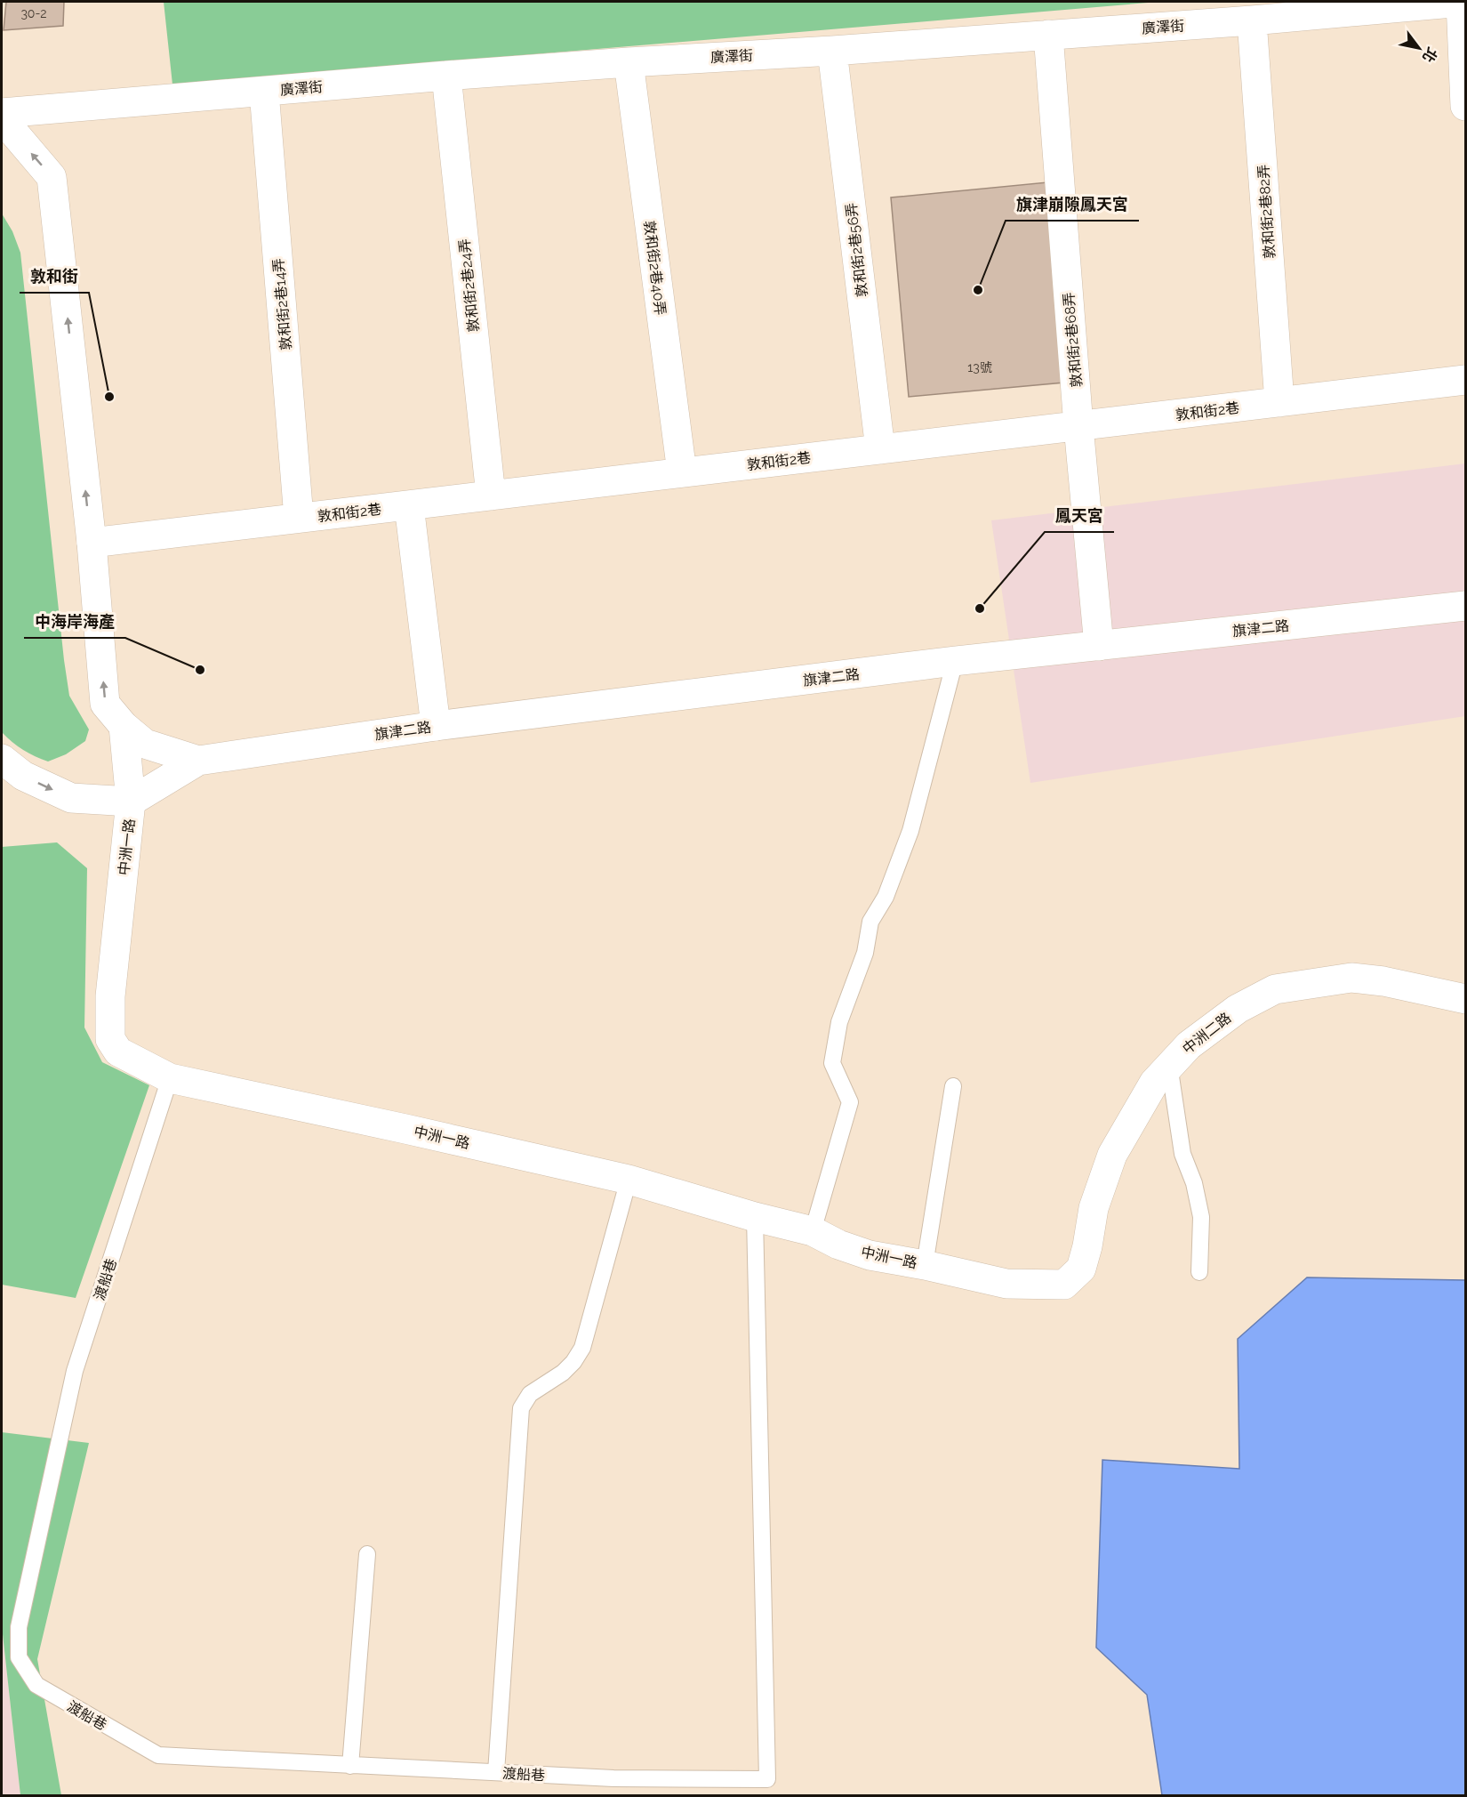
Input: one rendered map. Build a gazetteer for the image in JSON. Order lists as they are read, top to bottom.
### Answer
{
  "streets": {
    "street": [
      "廣澤街",
      "敦和街2巷82弄",
      "敦和街2巷56弄",
      "敦和街2巷40弄",
      "敦和街2巷24弄",
      "敦和街2巷14弄",
      "敦和街2巷68弄",
      "敦和街2巷",
      "旗津二路",
      "中洲一路",
      "中洲二路"
    ],
    "lane": ["渡船巷"]
  },
  "crossings": [
    ["廣澤街", "敦和街2巷82弄"],
    ["廣澤街", "敦和街2巷56弄"],
    ["廣澤街", "敦和街2巷40弄"],
    ["廣澤街", "敦和街2巷24弄"],
    ["廣澤街", "敦和街2巷14弄"],
    ["廣澤街", "敦和街2巷68弄"],
    ["敦和街2巷82弄", "敦和街2巷"],
    ["敦和街2巷56弄", "敦和街2巷"],
    ["敦和街2巷40弄", "敦和街2巷"],
    ["敦和街2巷24弄", "敦和街2巷"],
    ["敦和街2巷14弄", "敦和街2巷"],
    ["敦和街2巷68弄", "敦和街2巷"],
    ["敦和街2巷68弄", "旗津二路"],
    ["中洲一路", "中洲二路"],
    ["中洲一路", "渡船巷"]
  ],
  "places": [
    "旗津崩隙鳳天宮",
    "敦和街",
    "鳳天宮",
    "中海岸海產"
  ],
  "house_numbers": ["30-2", "13號"],
  "north": "bottom right"
}
